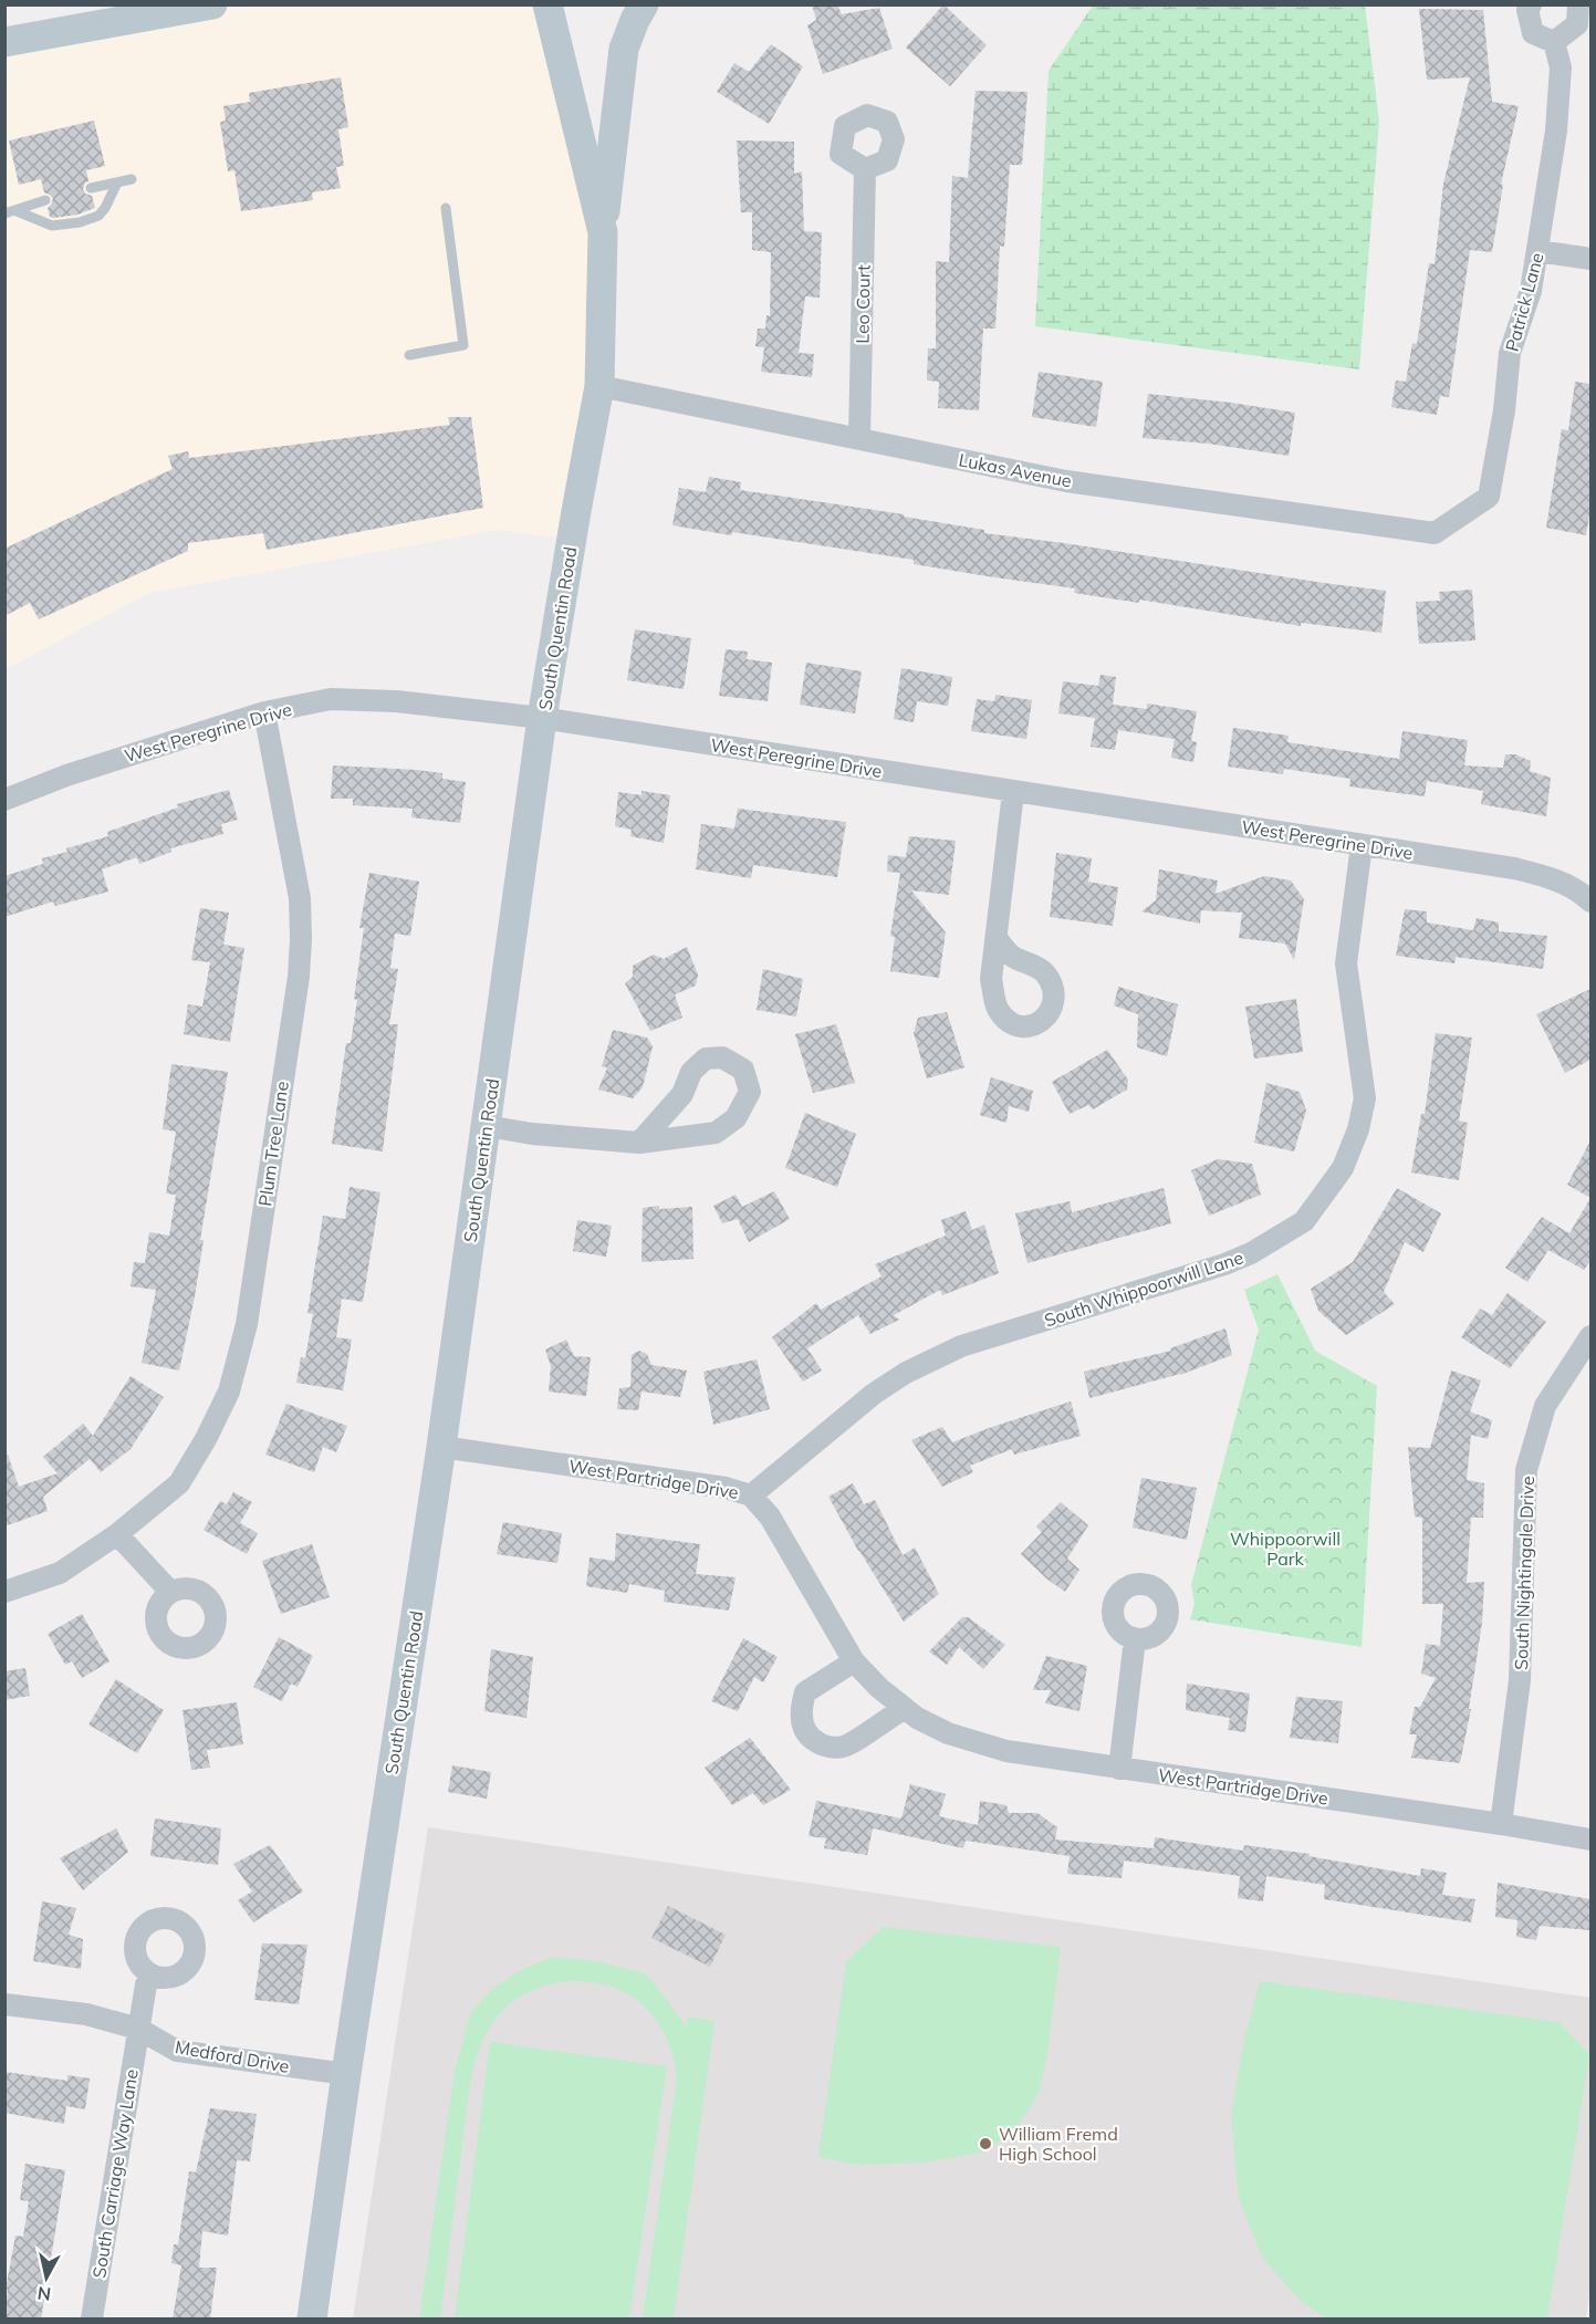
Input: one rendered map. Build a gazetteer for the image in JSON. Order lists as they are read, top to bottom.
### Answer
{
  "streets": {
    "main road": ["South Quentin Road"],
    "street": [
      "Patrick Lane",
      "Leo Court",
      "Lukas Avenue",
      "West Peregrine Drive",
      "Plum Tree Lane",
      "South Whippoorwill Lane",
      "West Partridge Drive",
      "South Nightingale Drive",
      "Medford Drive",
      "South Carriage Way Lane"
    ]
  },
  "crossings": [
    ["Patrick Lane", "Lukas Avenue"],
    ["Leo Court", "Lukas Avenue"],
    ["Lukas Avenue", "South Quentin Road"],
    ["South Quentin Road", "West Peregrine Drive"],
    ["South Quentin Road", "West Partridge Drive"],
    ["South Quentin Road", "Medford Drive"],
    ["West Peregrine Drive", "Plum Tree Lane"],
    ["West Peregrine Drive", "South Whippoorwill Lane"],
    ["South Whippoorwill Lane", "West Partridge Drive"],
    ["West Partridge Drive", "South Nightingale Drive"],
    ["Medford Drive", "South Carriage Way Lane"]
  ],
  "parks": ["Whippoorwill Park"],
  "places": ["William Fremd High School"],
  "north": "bottom"
}
